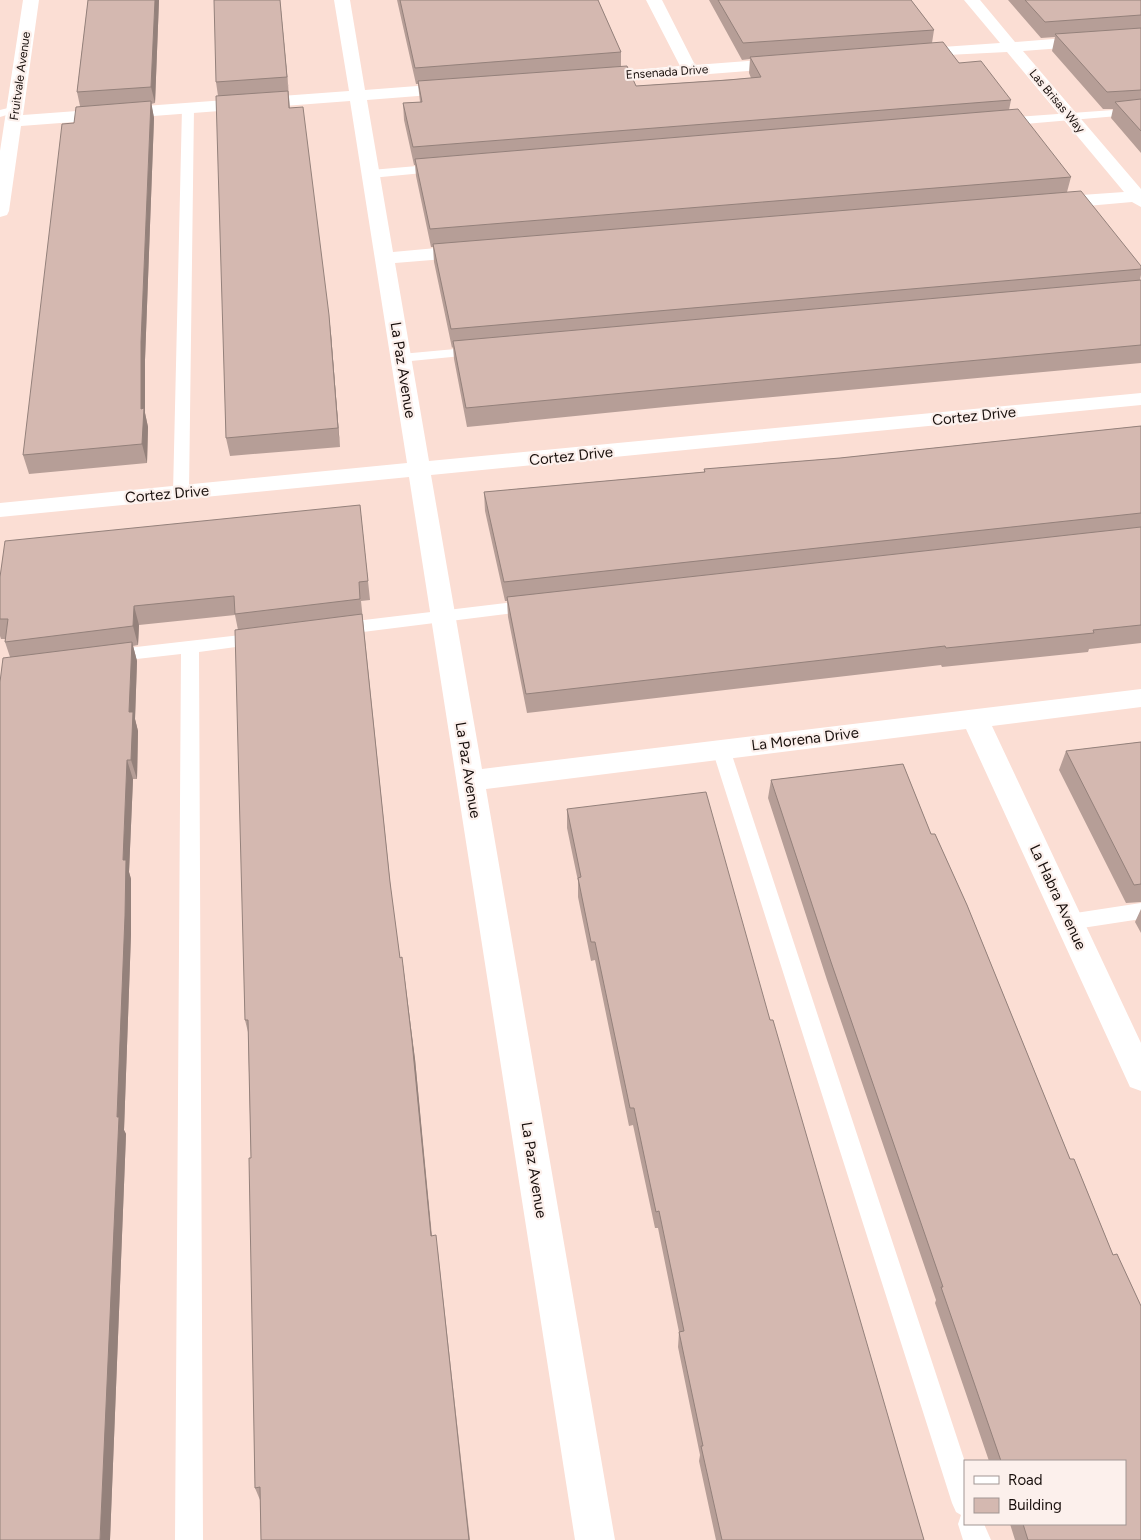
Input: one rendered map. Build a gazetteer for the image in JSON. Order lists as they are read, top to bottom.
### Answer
{
  "streets": {
    "street": [
      "Ensenada Drive",
      "Fruitvale Avenue",
      "Las Brisas Way",
      "La Paz Avenue",
      "Cortez Drive",
      "La Morena Drive",
      "La Habra Avenue"
    ]
  },
  "crossings": [
    ["La Paz Avenue", "Cortez Drive"],
    ["La Paz Avenue", "La Morena Drive"],
    ["La Morena Drive", "La Habra Avenue"]
  ],
  "legend": ["Road", "Building"]
}
